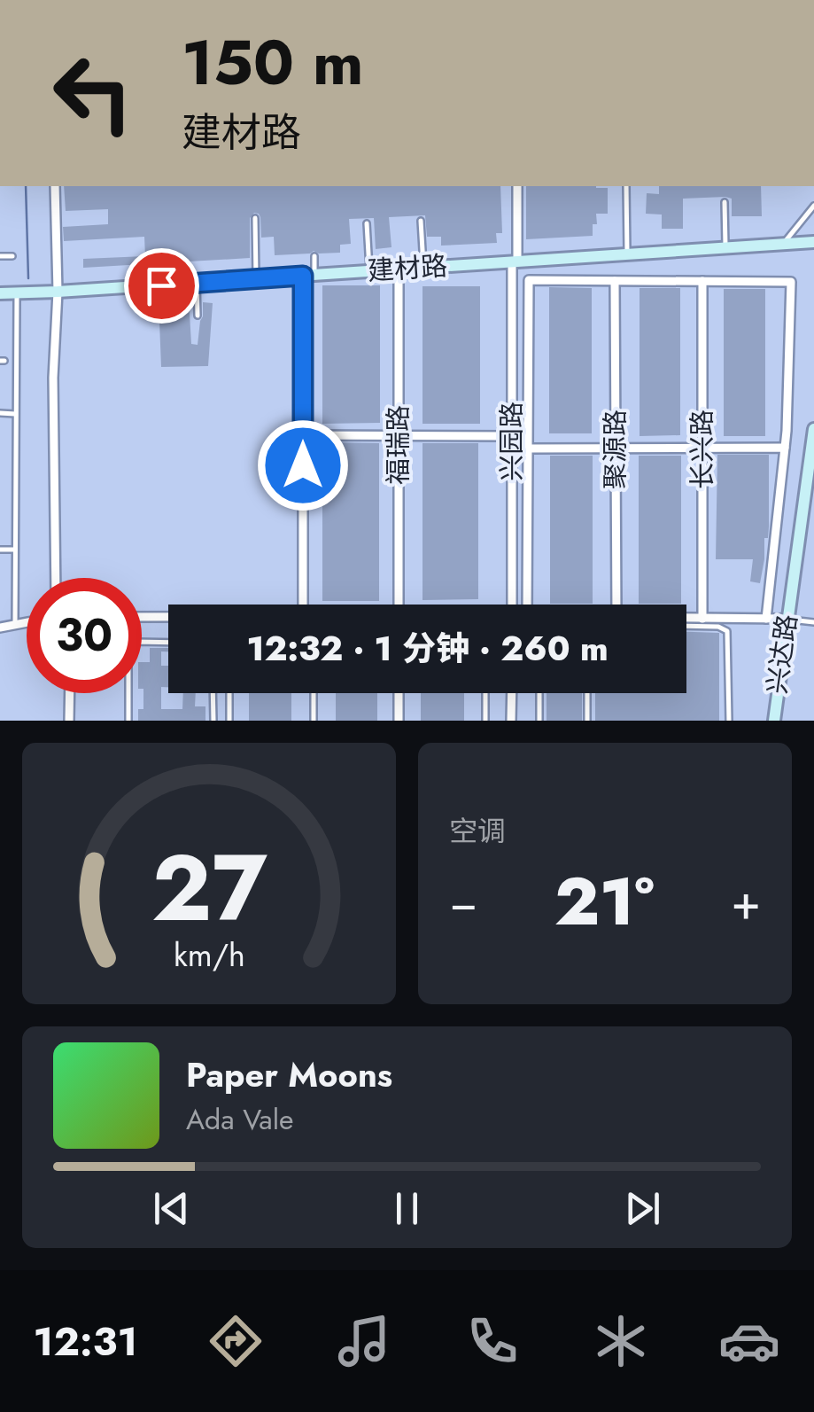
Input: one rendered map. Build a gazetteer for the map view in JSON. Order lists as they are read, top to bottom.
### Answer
{
  "streets": {
    "street": [
      "建材路",
      "兴园路",
      "福瑞路",
      "聚源路",
      "长兴路",
      "兴达路"
    ]
  },
  "crossings": [
    ["建材路", "兴园路"],
    ["建材路", "福瑞路"]
  ],
  "page": {
    "turn": ["150 m", "建材路"],
    "limit": "30",
    "trip": "12:32 · 1 分钟 · 260 m",
    "tile": "空调",
    "heat": ["−", "21°", "+"],
    "song": ["Paper Moons", "Ada Vale"],
    "tabs": "12:31",
    "gauge": ["27", "km/h"]
  }
}
